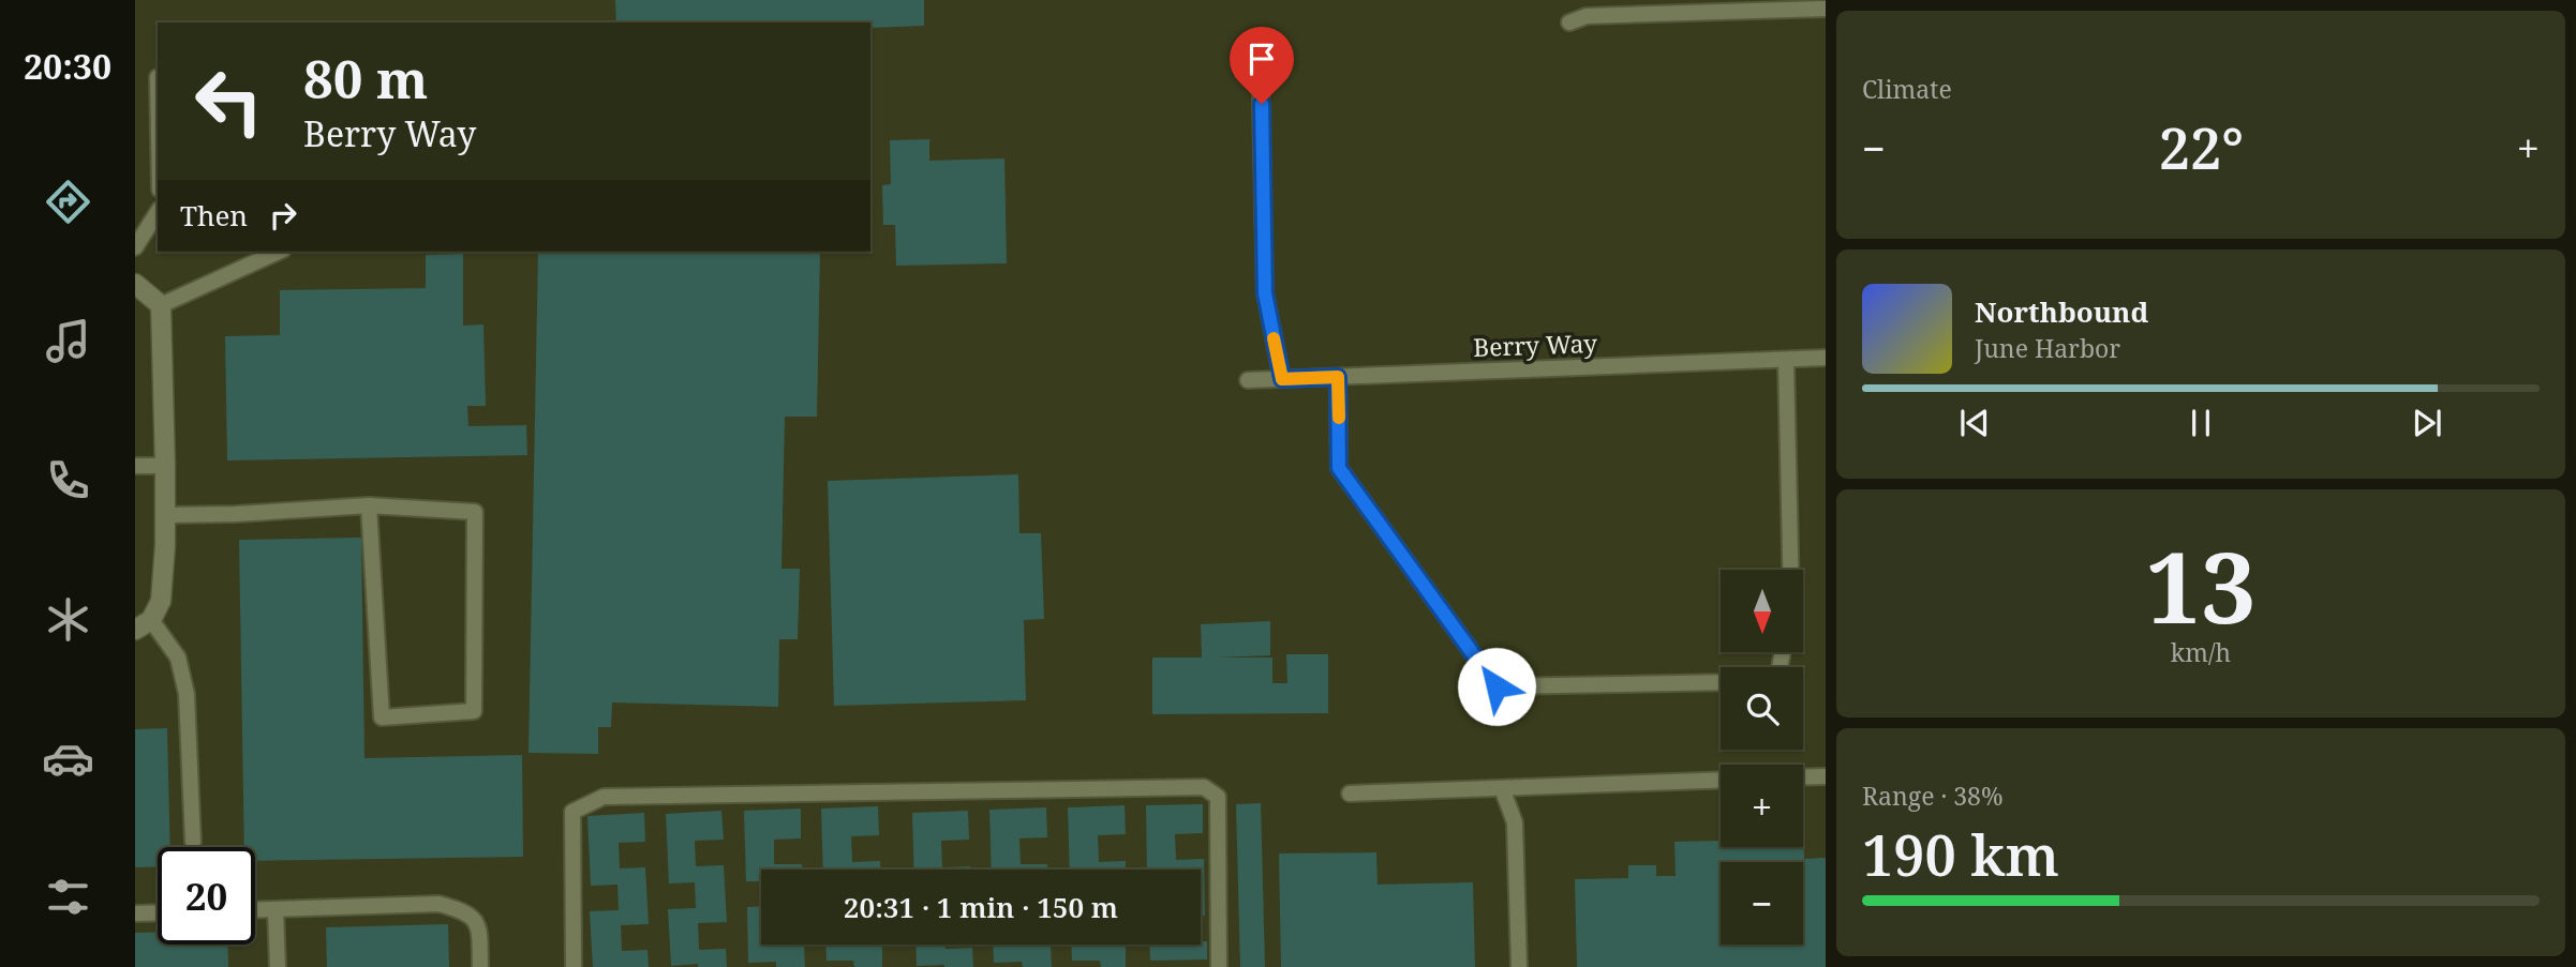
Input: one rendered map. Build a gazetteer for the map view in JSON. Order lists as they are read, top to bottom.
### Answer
{
  "streets": {
    "lane": ["Berry Way"]
  },
  "north": "bottom",
  "page": {
    "tabs": "20:30",
    "tile": [
      "Climate",
      ["13", "km/h"],
      ["Range · 38%", "190 km"]
    ],
    "turn": ["80 m", "Berry Way"],
    "heat": ["−", "22°", "+"],
    "then": "Then",
    "song": ["Northbound", "June Harbor"],
    "map_buttons": ["+", "−"],
    "limit": "20",
    "trip": "20:31 · 1 min · 150 m"
  }
}
